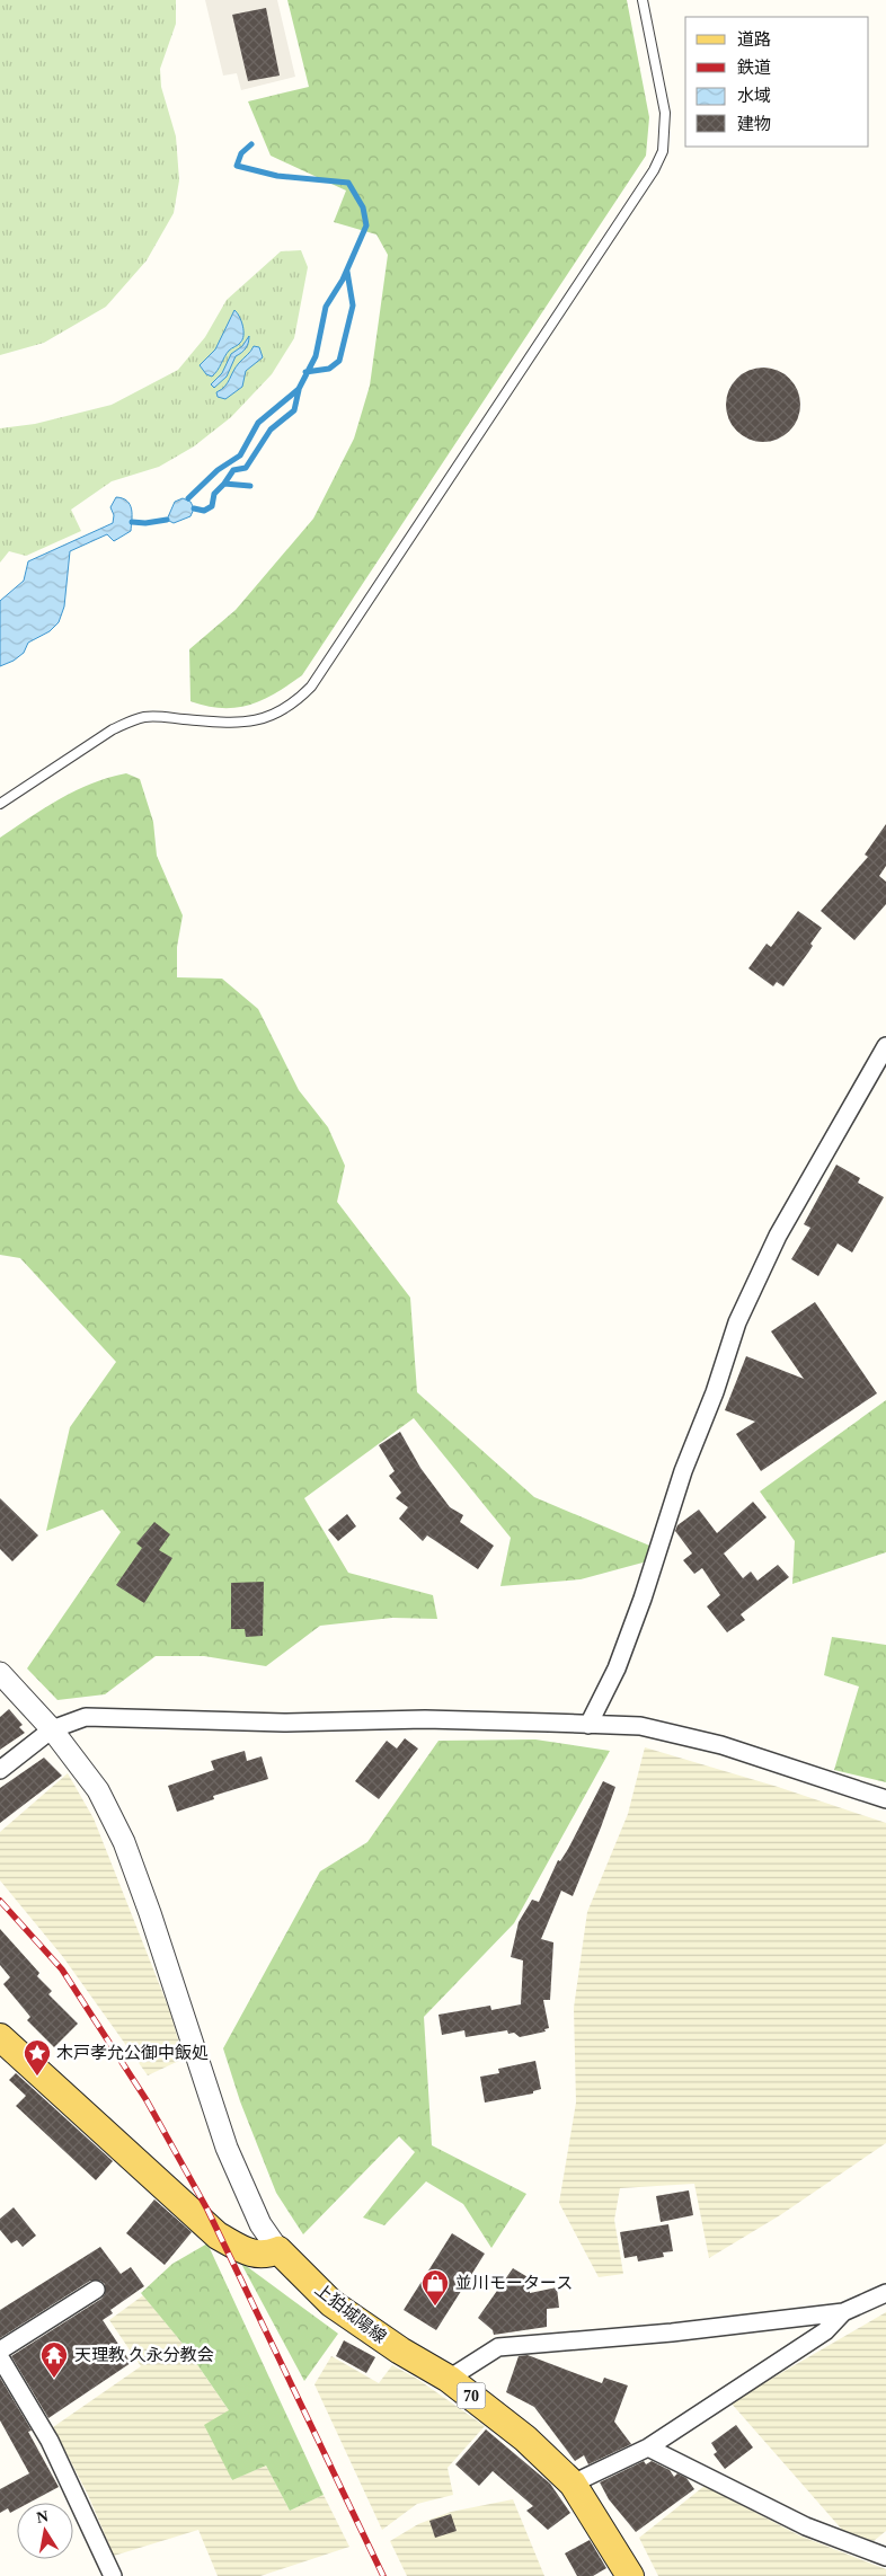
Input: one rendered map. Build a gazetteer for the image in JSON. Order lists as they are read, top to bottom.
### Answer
{
  "streets": {
    "main road": ["上狛城陽線", "70"]
  },
  "places": {
    "place": ["木戸孝允公御中飯処"],
    "shop": ["並川モータース"],
    "temple": ["天理教 久永分教会"]
  },
  "legend": [
    "道路",
    "鉄道",
    "水域",
    "建物"
  ],
  "north": "top"
}
